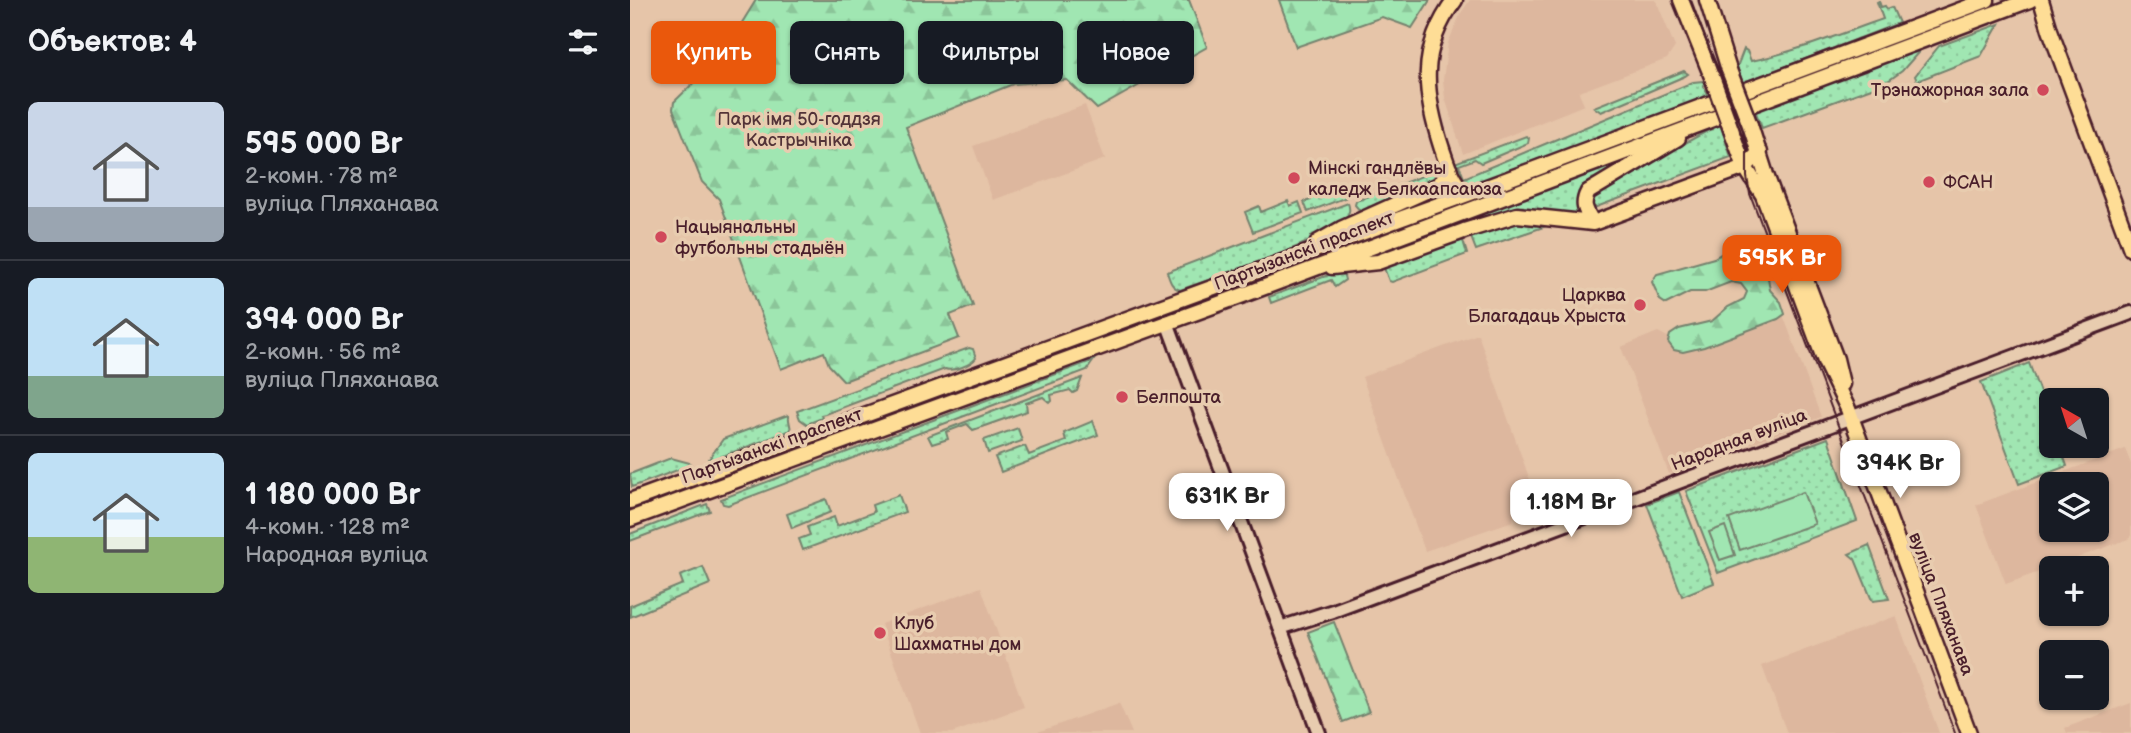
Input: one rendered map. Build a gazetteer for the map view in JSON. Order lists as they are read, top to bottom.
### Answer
{
  "streets": {
    "main road": ["Партызанскі праспект", "вуліца Пляханава"],
    "street": ["Народная вуліца"]
  },
  "crossings": [
    ["Народная вуліца", "вуліца Пляханава"]
  ],
  "parks": ["Парк імя 50-годдзя Кастрычніка"],
  "places": [
    "Трэнажорная зала",
    "Мінскі гандлёвы каледж Белкаапсаюза",
    "ФСАН",
    "Нацыянальны футбольны стадыён",
    "Царква Благадаць Хрыста",
    "Белпошта",
    "Клуб Шахматны дом"
  ],
  "north": "top left",
  "page": {
    "heading": "Объектов: 4",
    "chip": [
      "Купить",
      "Снять",
      "Фильтры",
      "Новое"
    ],
    "list": [
      {
        "name": "595 000 Br",
        "note": "2-комн. · 78 m² · вуліца Пляханава"
      },
      {
        "name": "394 000 Br",
        "note": "2-комн. · 56 m² · вуліца Пляханава"
      },
      {
        "name": "1 180 000 Br",
        "note": "4-комн. · 128 m² · Народная вуліца"
      }
    ],
    "price": [
      "595K Br",
      "394K Br",
      "631K Br",
      "1.18M Br"
    ],
    "map_buttons": ["+", "−"]
  }
}
